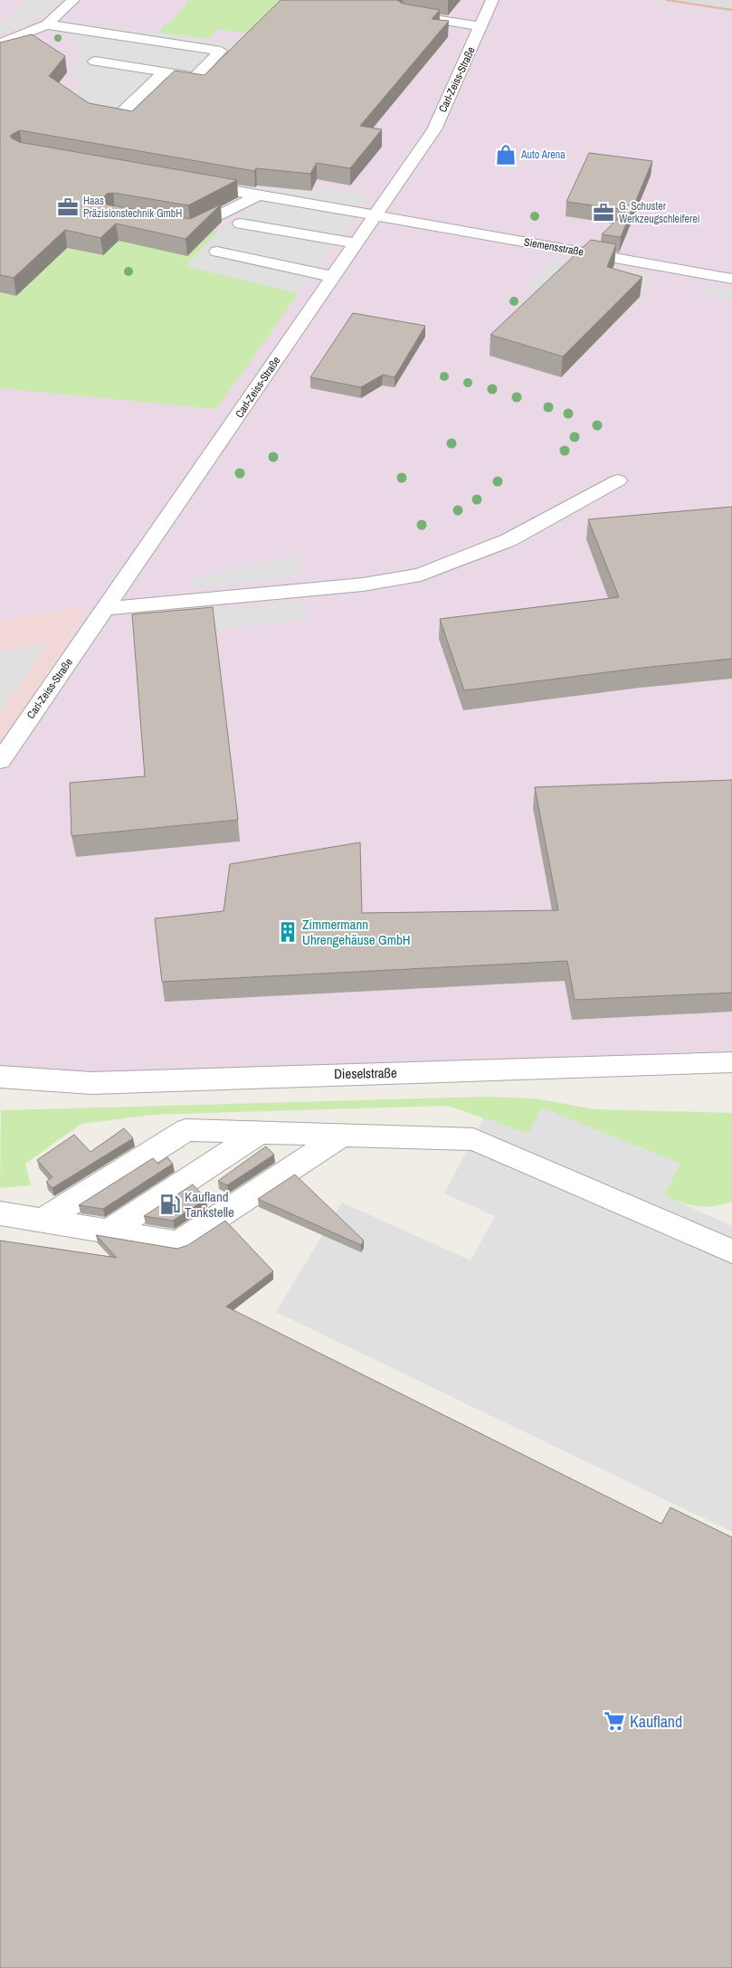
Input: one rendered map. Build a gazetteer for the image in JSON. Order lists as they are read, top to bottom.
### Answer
{
  "streets": {
    "street": ["Carl-Zeiss-Straße", "Siemensstraße", "Dieselstraße"]
  },
  "crossings": [
    ["Carl-Zeiss-Straße", "Siemensstraße"]
  ],
  "places": {
    "shop": ["Auto Arena"],
    "office": ["Haas Präzisionstechnik GmbH", "G. Schuster Werkzeugschleiferei"],
    "building": ["Zimmermann Uhrengehäuse GmbH"],
    "fuel station": ["Kaufland Tankstelle"],
    "supermarket": ["Kaufland"]
  }
}
